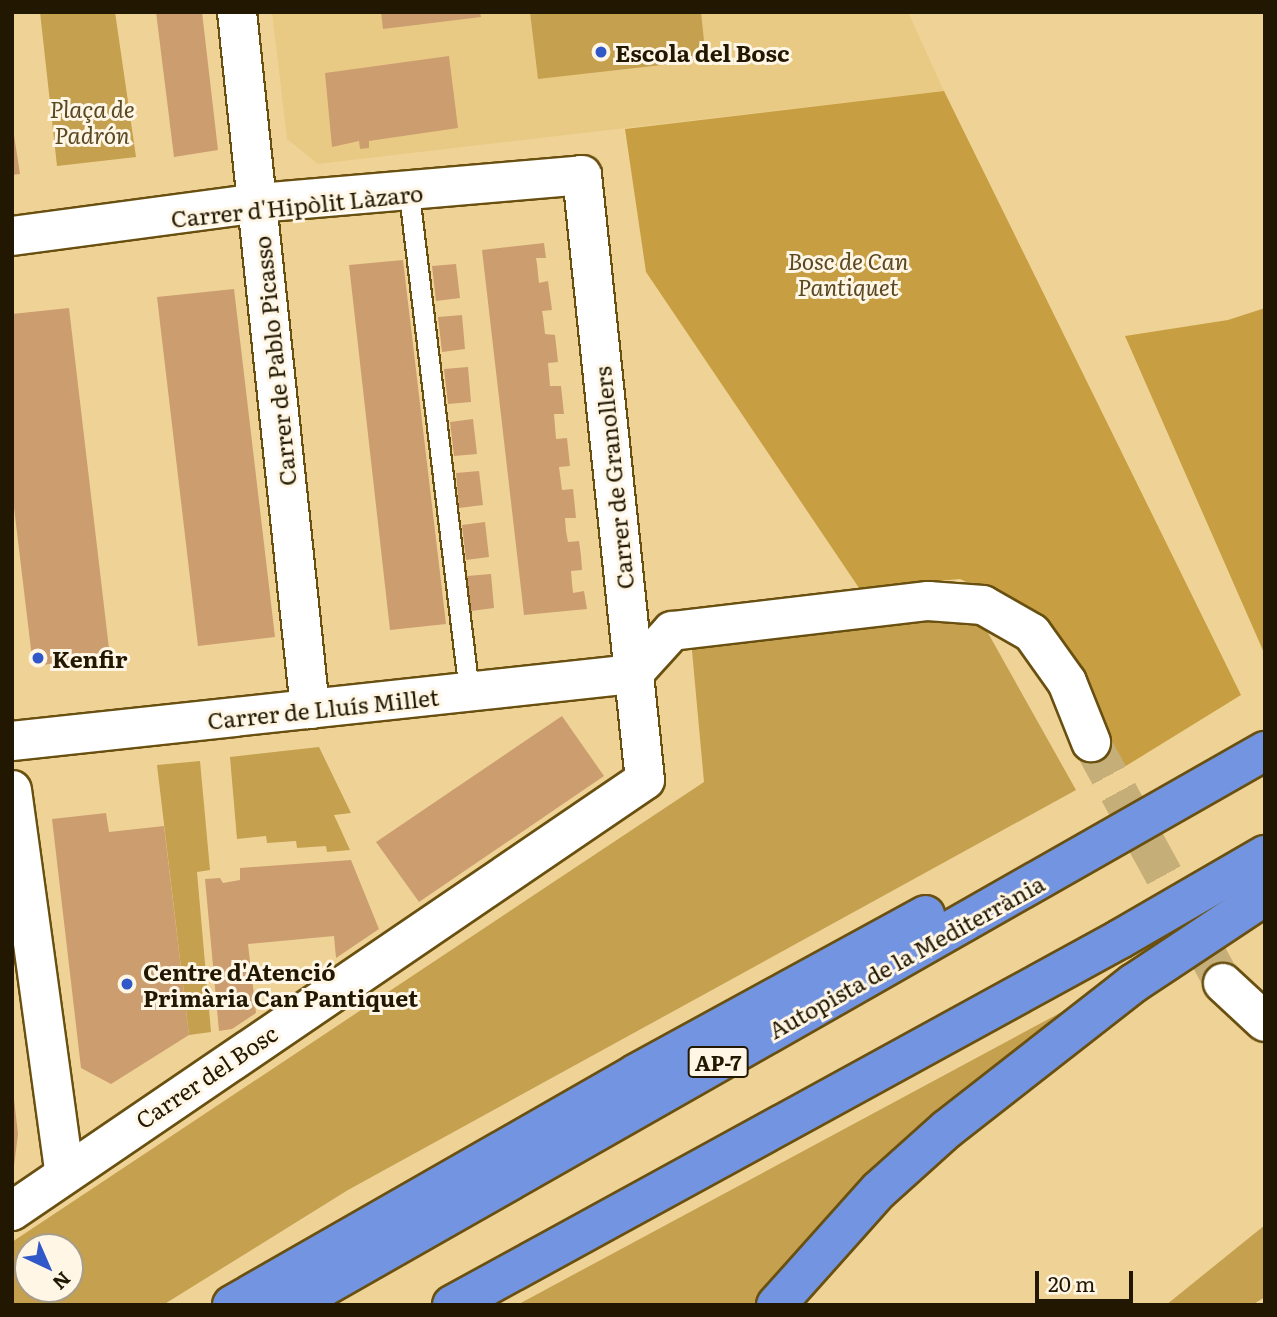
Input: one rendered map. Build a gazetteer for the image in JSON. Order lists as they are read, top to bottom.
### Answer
{
  "streets": {
    "highway": ["Autopista de la Mediterrània", "AP-7"],
    "street": [
      "Carrer d'Hipòlit Làzaro",
      "Carrer de Pablo Picasso",
      "Carrer de Granollers",
      "Carrer de Lluís Millet",
      "Carrer del Bosc"
    ]
  },
  "crossings": [
    ["Carrer d'Hipòlit Làzaro", "Carrer de Pablo Picasso"],
    ["Carrer d'Hipòlit Làzaro", "Carrer de Granollers"],
    ["Carrer de Pablo Picasso", "Carrer de Lluís Millet"],
    ["Carrer de Granollers", "Carrer de Lluís Millet"],
    ["Carrer de Granollers", "Carrer del Bosc"]
  ],
  "parks": ["Plaça de Padrón", "Bosc de Can Pantiquet"],
  "places": ["Escola del Bosc", "Kenfir", "Centre d'Atenció Primària Can Pantiquet"],
  "scale_bar": "20 m",
  "north": "bottom right"
}
